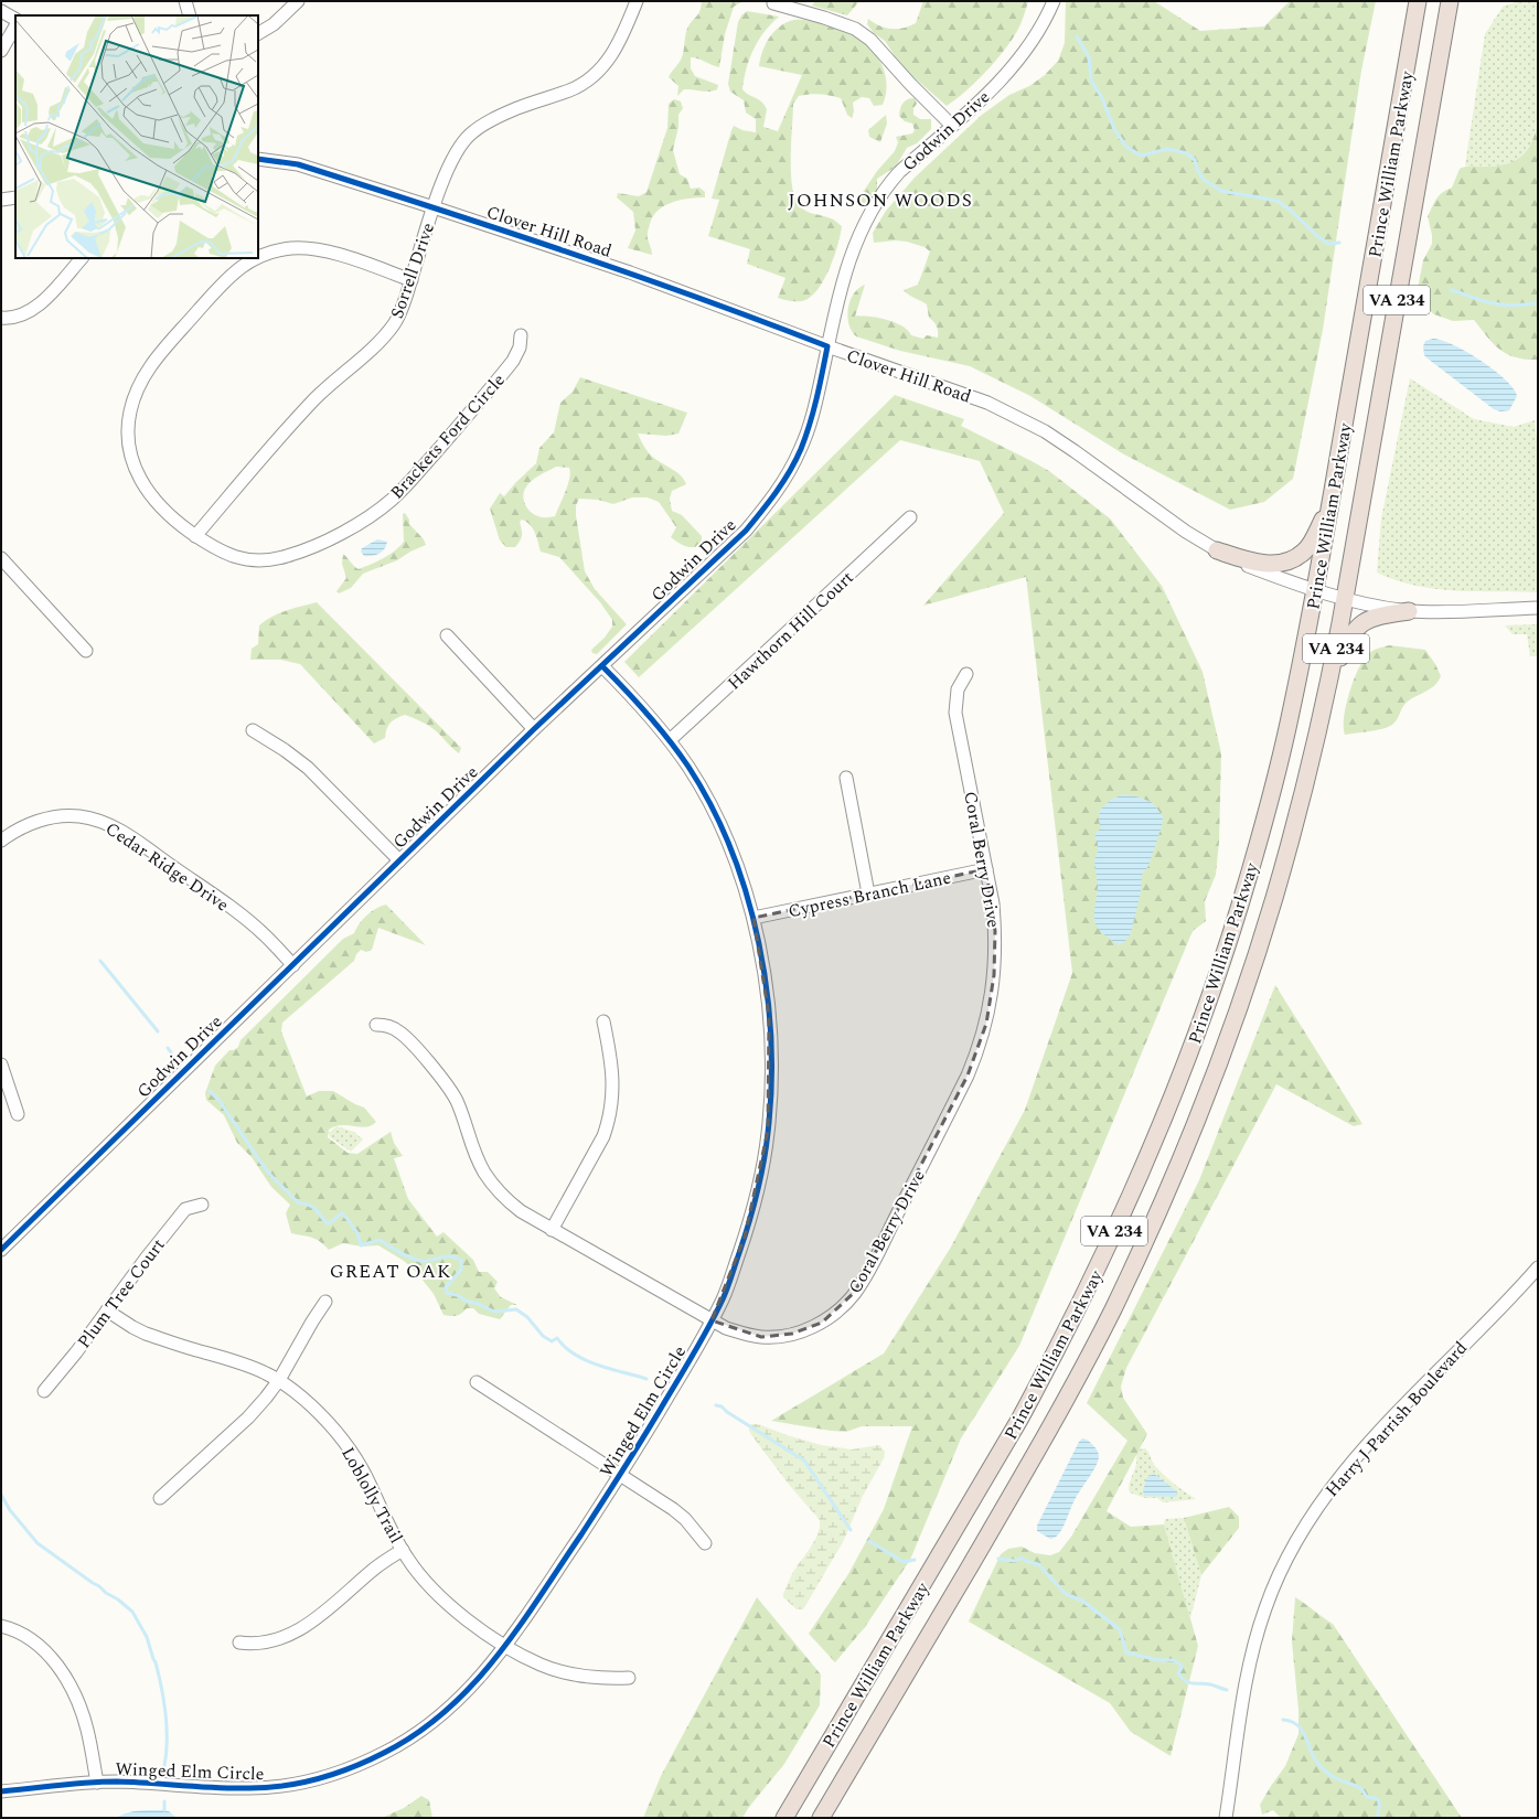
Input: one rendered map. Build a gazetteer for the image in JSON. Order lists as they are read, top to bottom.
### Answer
{
  "streets": {
    "highway": ["Prince William Parkway", "VA 234"],
    "street": [
      "Godwin Drive",
      "Clover Hill Road",
      "Sorrell Drive",
      "Brackets Ford Circle",
      "Hawthorn Hill Court",
      "Coral Berry Drive",
      "Cedar Ridge Drive",
      "Cypress Branch Lane",
      "Plum Tree Court",
      "Winged Elm Circle",
      "Harry J Parrish Boulevard",
      "Loblolly Trail"
    ]
  },
  "crossings": [
    ["Godwin Drive", "Clover Hill Road"],
    ["Godwin Drive", "Cedar Ridge Drive"],
    ["Godwin Drive", "Winged Elm Circle"],
    ["Prince William Parkway", "Clover Hill Road"],
    ["Clover Hill Road", "Sorrell Drive"],
    ["Sorrell Drive", "Brackets Ford Circle"],
    ["Hawthorn Hill Court", "Winged Elm Circle"],
    ["Coral Berry Drive", "Cypress Branch Lane"],
    ["Coral Berry Drive", "Winged Elm Circle"],
    ["Cypress Branch Lane", "Winged Elm Circle"],
    ["Plum Tree Court", "Loblolly Trail"],
    ["Winged Elm Circle", "Loblolly Trail"]
  ],
  "districts": ["JOHNSON WOODS", "GREAT OAK"]
}
